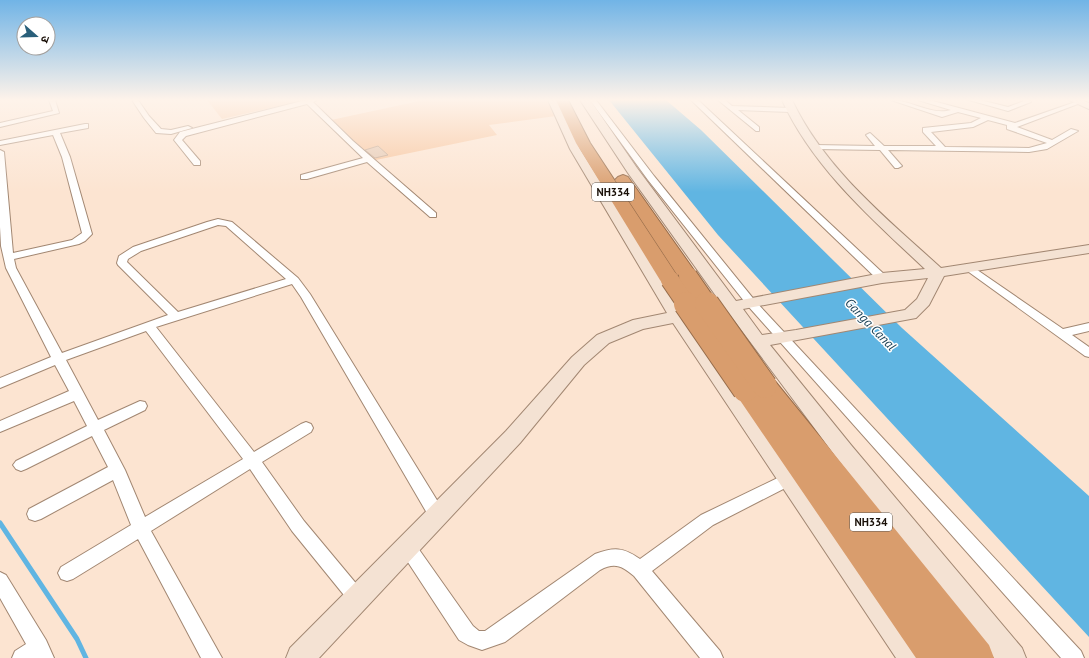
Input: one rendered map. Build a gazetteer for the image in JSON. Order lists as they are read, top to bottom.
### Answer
{
  "streets": {
    "highway": ["NH334"]
  },
  "water": ["Ganga Canal"],
  "north": "right"
}
